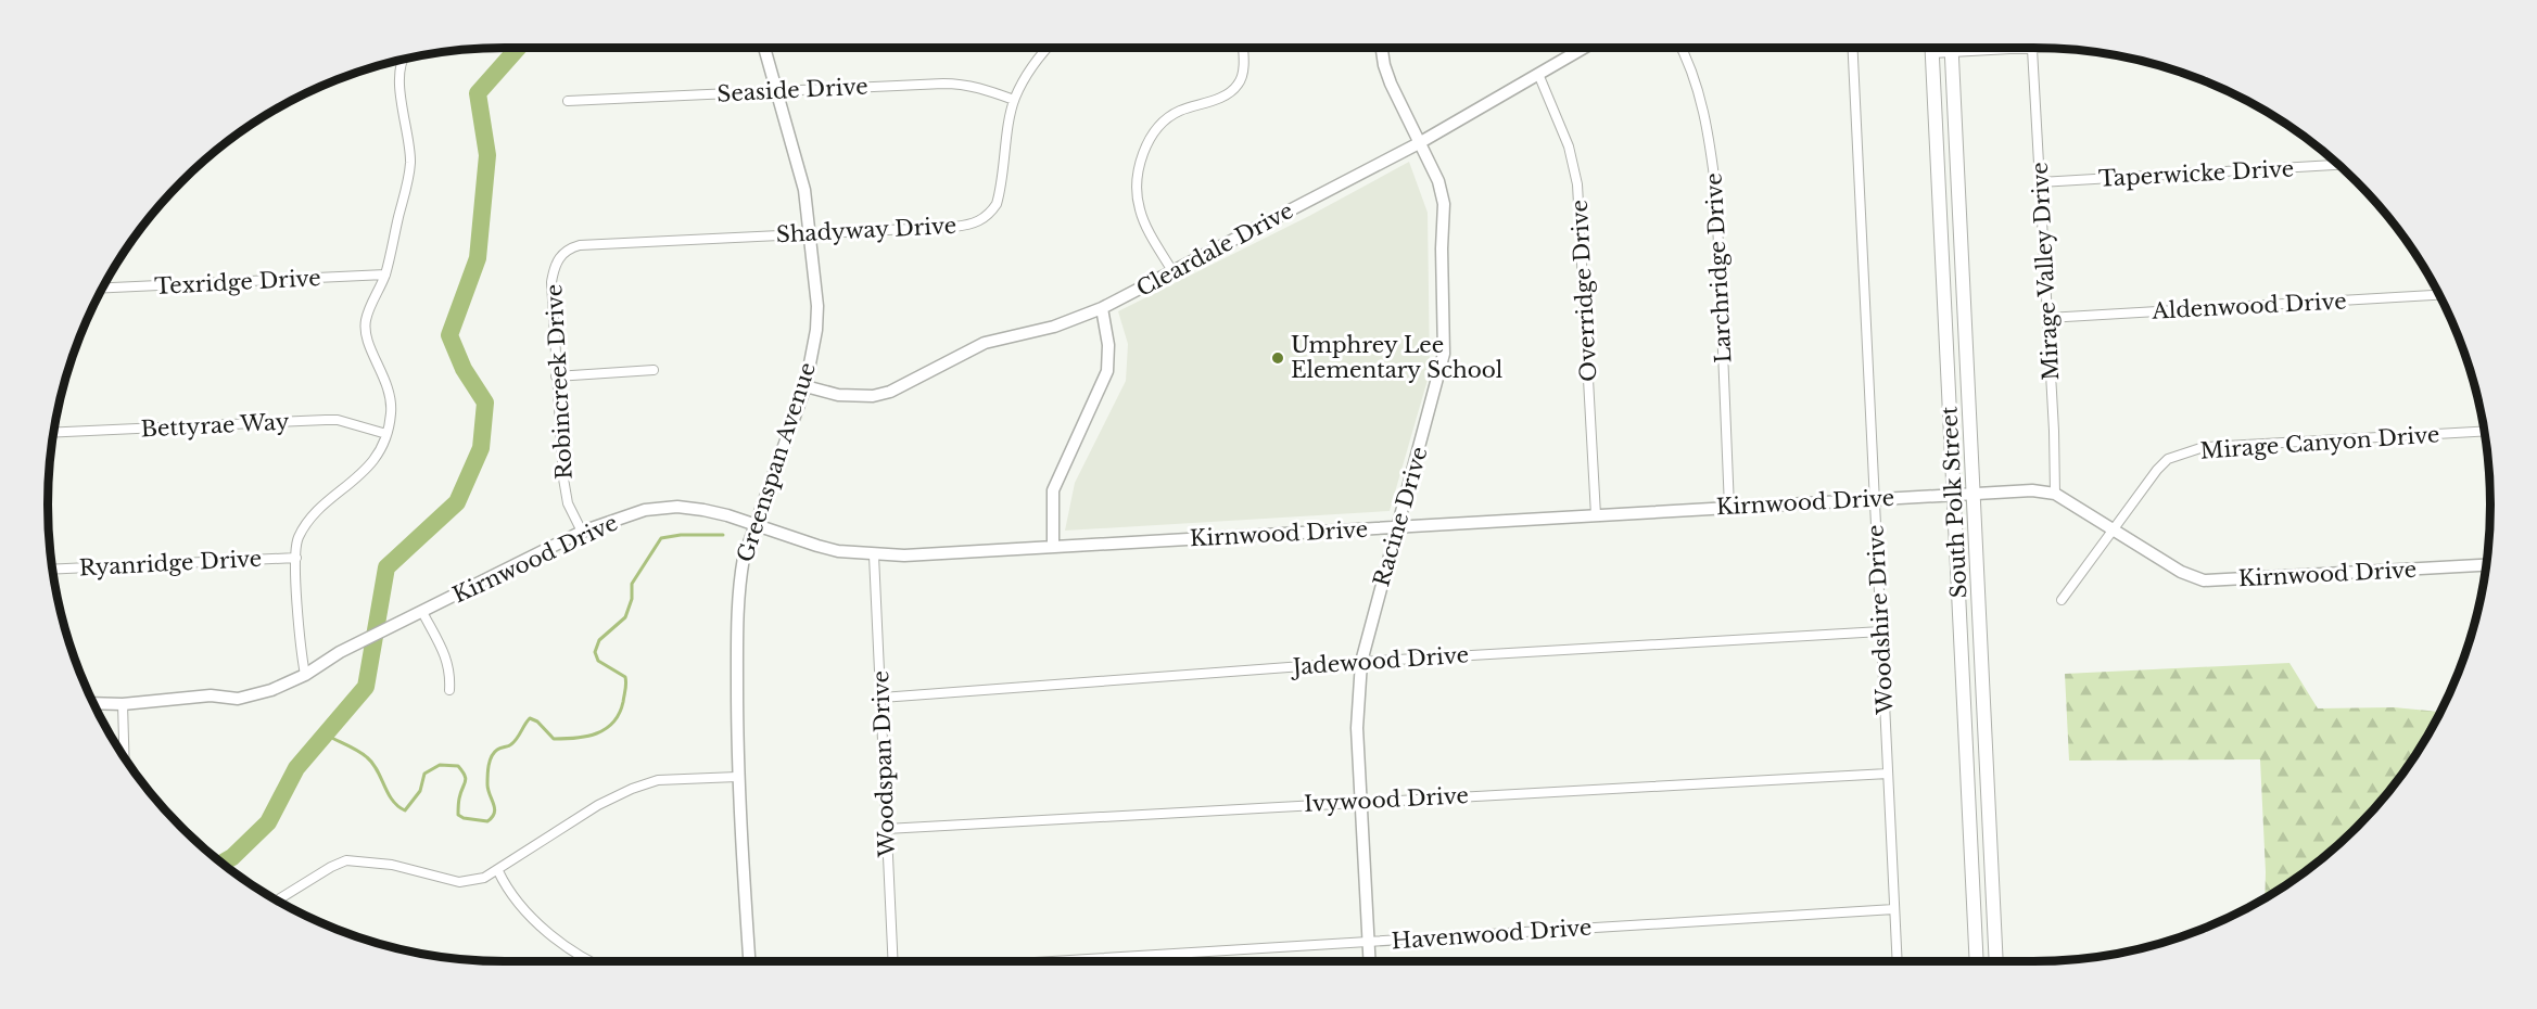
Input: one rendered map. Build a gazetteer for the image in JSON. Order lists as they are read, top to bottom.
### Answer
{
  "streets": {
    "main road": ["South Polk Street"],
    "street": [
      "Seaside Drive",
      "Taperwicke Drive",
      "Shadyway Drive",
      "Cleardale Drive",
      "Larchridge Drive",
      "Mirage Valley Drive",
      "Texridge Drive",
      "Overridge Drive",
      "Aldenwood Drive",
      "Robincreek Drive",
      "Bettyrae Way",
      "Mirage Canyon Drive",
      "Greenspan Avenue",
      "Kirnwood Drive",
      "Racine Drive",
      "Ryanridge Drive",
      "Woodshire Drive",
      "Jadewood Drive",
      "Woodspan Drive",
      "Ivywood Drive",
      "Havenwood Drive"
    ]
  },
  "crossings": [
    ["Seaside Drive", "Shadyway Drive"],
    ["Seaside Drive", "Greenspan Avenue"],
    ["Taperwicke Drive", "Mirage Valley Drive"],
    ["Shadyway Drive", "Robincreek Drive"],
    ["Shadyway Drive", "Greenspan Avenue"],
    ["Cleardale Drive", "Overridge Drive"],
    ["Cleardale Drive", "Greenspan Avenue"],
    ["Cleardale Drive", "Racine Drive"],
    ["Larchridge Drive", "Kirnwood Drive"],
    ["Mirage Valley Drive", "Aldenwood Drive"],
    ["Mirage Valley Drive", "Kirnwood Drive"],
    ["Overridge Drive", "Kirnwood Drive"],
    ["Robincreek Drive", "Kirnwood Drive"],
    ["Mirage Canyon Drive", "Kirnwood Drive"],
    ["Greenspan Avenue", "Kirnwood Drive"],
    ["Kirnwood Drive", "South Polk Street"],
    ["Kirnwood Drive", "Racine Drive"],
    ["Kirnwood Drive", "Woodshire Drive"],
    ["Kirnwood Drive", "Woodspan Drive"],
    ["Racine Drive", "Jadewood Drive"],
    ["Racine Drive", "Ivywood Drive"],
    ["Racine Drive", "Havenwood Drive"],
    ["Woodshire Drive", "Jadewood Drive"],
    ["Woodshire Drive", "Ivywood Drive"],
    ["Woodshire Drive", "Havenwood Drive"],
    ["Jadewood Drive", "Woodspan Drive"],
    ["Woodspan Drive", "Ivywood Drive"]
  ],
  "places": ["Umphrey Lee Elementary School"]
}
